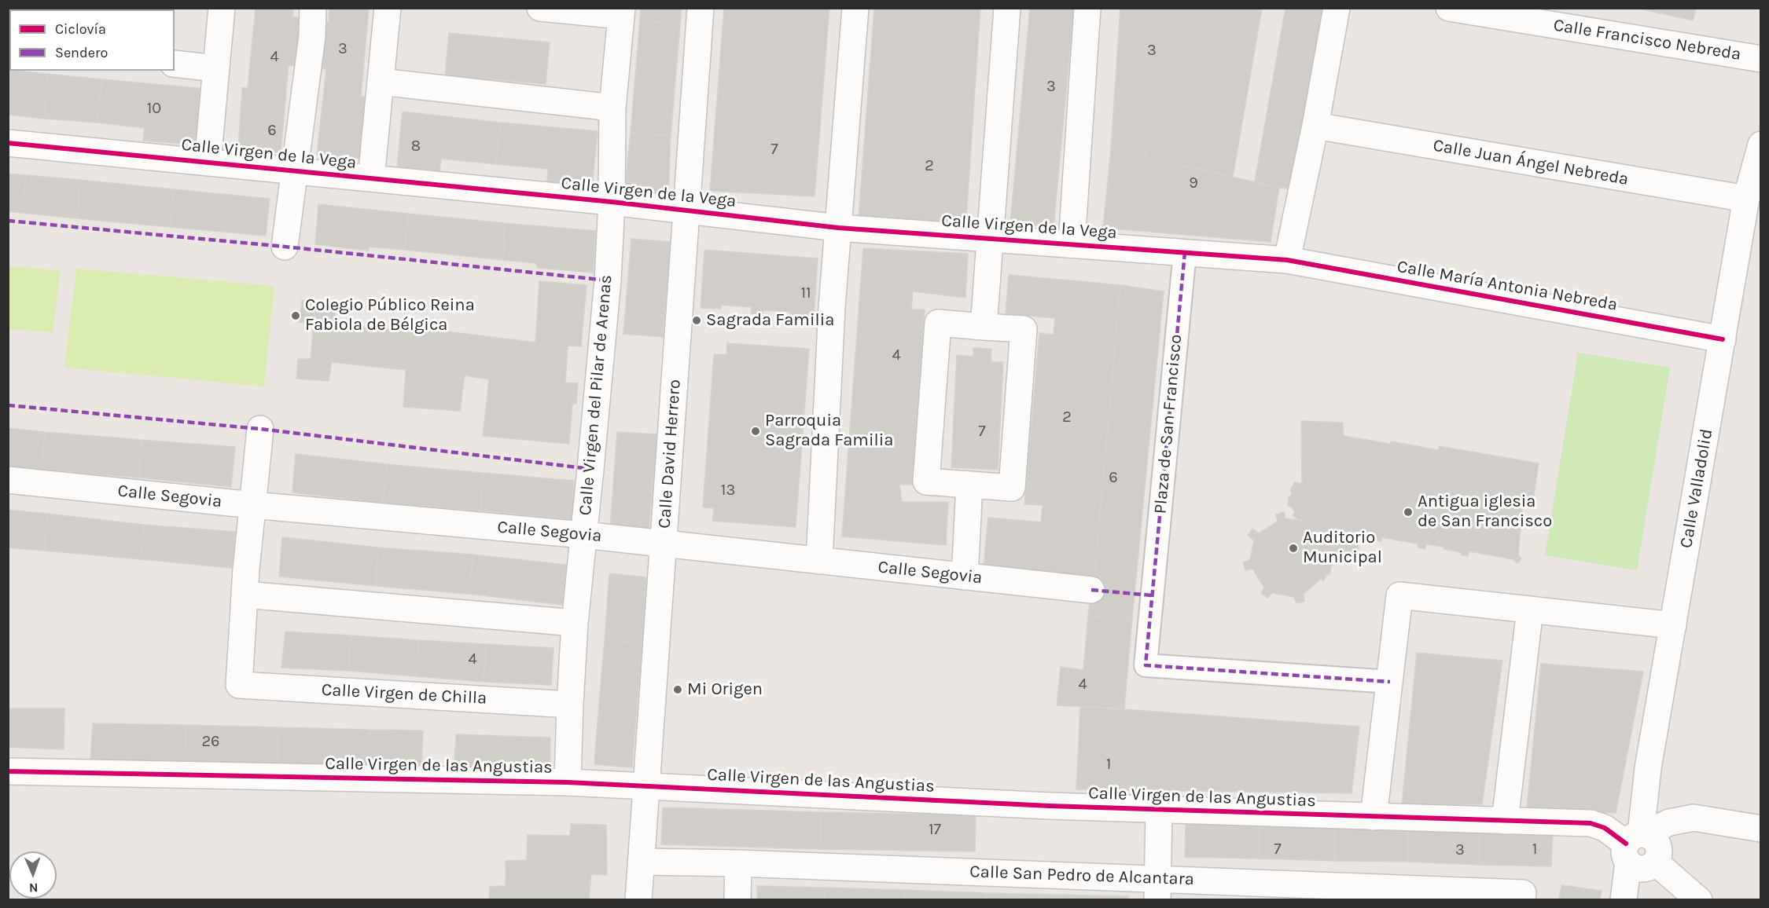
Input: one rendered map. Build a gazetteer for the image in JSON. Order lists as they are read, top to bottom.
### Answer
{
  "streets": {
    "street": [
      "Calle Francisco Nebreda",
      "Calle Virgen de la Vega",
      "Calle Juan Ángel Nebreda",
      "Calle María Antonia Nebreda",
      "Calle Virgen del Pilar de Arenas",
      "Plaza de San Francisco",
      "Calle David Herrero",
      "Calle Valladolid",
      "Calle Segovia",
      "Calle Virgen de Chilla",
      "Calle Virgen de las Angustias",
      "Calle San Pedro de Alcantara"
    ]
  },
  "crossings": [
    ["Calle Virgen de la Vega", "Calle María Antonia Nebreda"],
    ["Calle Virgen de la Vega", "Calle Virgen del Pilar de Arenas"],
    ["Calle Virgen de la Vega", "Plaza de San Francisco"],
    ["Calle Virgen de la Vega", "Calle David Herrero"],
    ["Calle Juan Ángel Nebreda", "Calle Valladolid"],
    ["Calle María Antonia Nebreda", "Calle Valladolid"],
    ["Calle Virgen del Pilar de Arenas", "Calle Segovia"],
    ["Calle Virgen del Pilar de Arenas", "Calle Virgen de Chilla"],
    ["Calle Virgen del Pilar de Arenas", "Calle Virgen de las Angustias"],
    ["Calle David Herrero", "Calle Segovia"],
    ["Calle David Herrero", "Calle Virgen de las Angustias"],
    ["Calle David Herrero", "Calle San Pedro de Alcantara"],
    ["Calle Valladolid", "Calle Virgen de las Angustias"]
  ],
  "places": [
    "Colegio Público Reina Fabiola de Bélgica",
    "Sagrada Familia",
    "Parroquia Sagrada Familia",
    "Antigua iglesia de San Francisco",
    "Auditorio Municipal",
    "Mi Origen"
  ],
  "house_numbers": [
    "3",
    "3",
    "4",
    "3",
    "10",
    "6",
    "8",
    "7",
    "2",
    "9",
    "11",
    "4",
    "2",
    "7",
    "6",
    "13",
    "4",
    "4",
    "26",
    "1",
    "17",
    "7",
    "1",
    "3"
  ],
  "legend": ["Ciclovía", "Sendero"],
  "north": "bottom"
}
